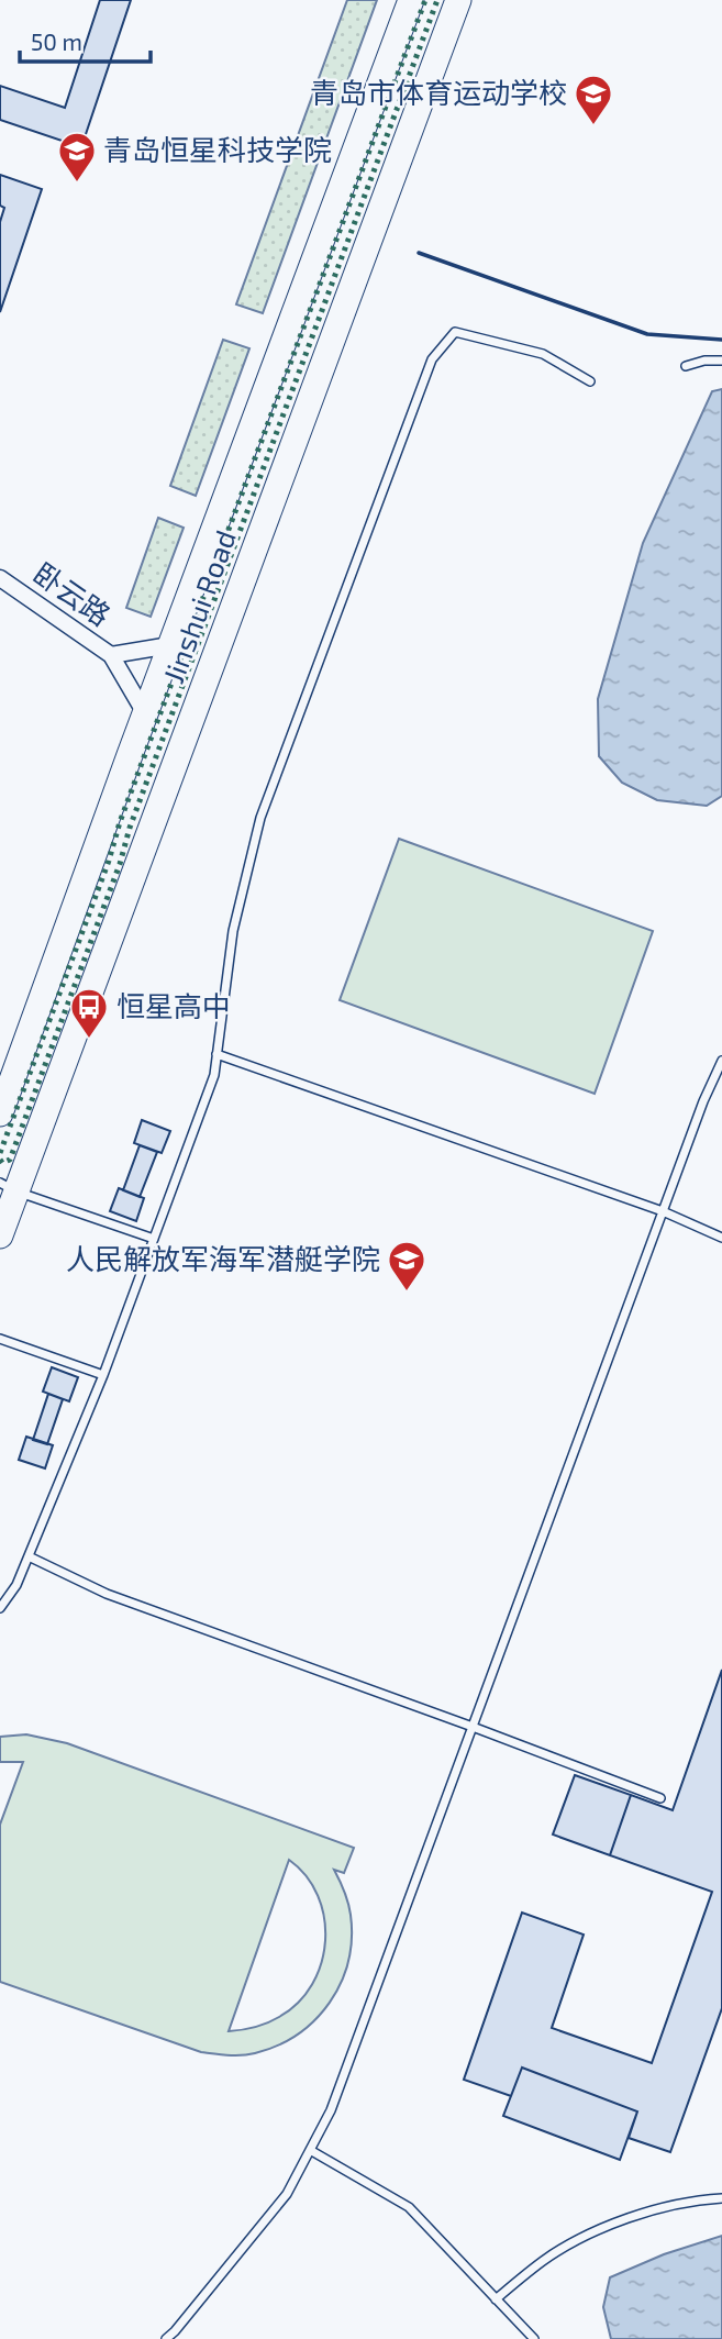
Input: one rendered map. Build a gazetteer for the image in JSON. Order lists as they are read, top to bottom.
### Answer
{
  "streets": {
    "main road": ["Jinshui Road"],
    "street": ["卧云路"]
  },
  "crossings": [
    ["卧云路", "Jinshui Road"]
  ],
  "places": {
    "school or university": ["青岛市体育运动学校", "青岛恒星科技学院", "人民解放军海军潜艇学院"],
    "bus stop": ["恒星高中"]
  },
  "scale_bar": "50 m"
}
